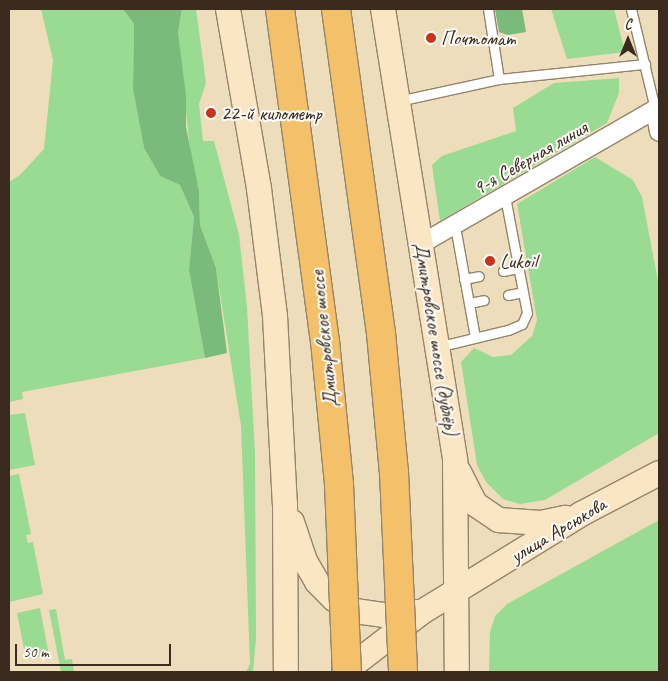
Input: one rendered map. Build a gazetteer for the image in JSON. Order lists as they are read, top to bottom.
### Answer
{
  "streets": {
    "highway": ["Дмитровское шоссе"],
    "street": ["9-я Северная линия", "Дмитровское шоссе (дублёр)", "улица Арсюкова"]
  },
  "crossings": [
    ["9-я Северная линия", "Дмитровское шоссе (дублёр)"],
    ["Дмитровское шоссе", "улица Арсюкова"],
    ["Дмитровское шоссе (дублёр)", "улица Арсюкова"]
  ],
  "places": ["Почтомат", "22-й километр", "Lukoil"],
  "scale_bar": "50 m",
  "north": "top"
}
